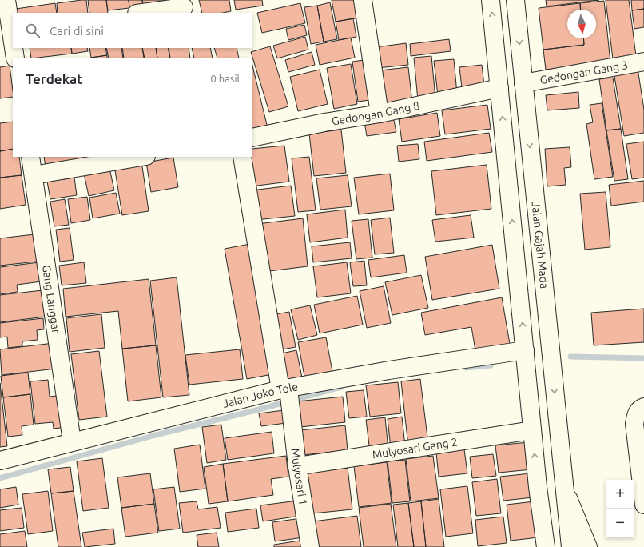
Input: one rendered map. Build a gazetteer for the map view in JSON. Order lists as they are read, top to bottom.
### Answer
{
  "streets": {
    "street": [
      "Gedongan Gang 3",
      "Gedongan Gang 8",
      "Jalan Gajah Mada",
      "Gang Langgar",
      "Jalan Joko Tole",
      "Mulyosari Gang 2",
      "Mulyosari 1"
    ]
  },
  "crossings": [
    ["Gedongan Gang 3", "Jalan Gajah Mada"],
    ["Gang Langgar", "Jalan Joko Tole"],
    ["Jalan Joko Tole", "Mulyosari 1"],
    ["Mulyosari Gang 2", "Mulyosari 1"]
  ],
  "north": "bottom",
  "page": {
    "search": "Cari di sini",
    "heading": ["Terdekat", "0 hasil"],
    "map_buttons": ["+", "−"]
  }
}
